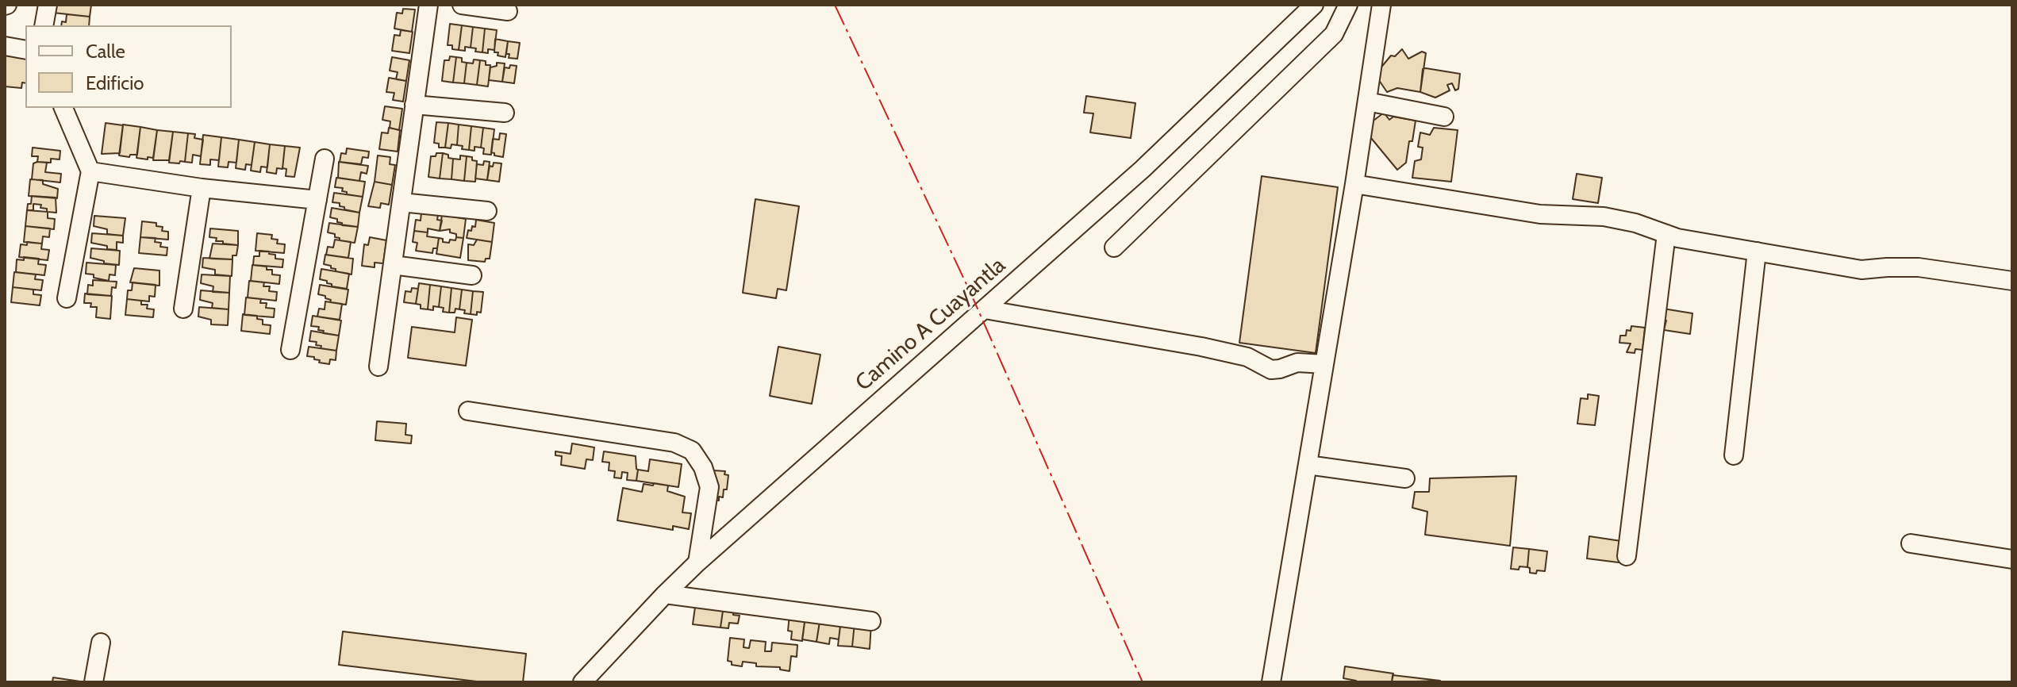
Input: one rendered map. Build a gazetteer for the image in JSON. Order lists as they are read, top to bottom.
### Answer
{
  "streets": {
    "street": ["Camino A Cuayantla"]
  },
  "legend": ["Calle", "Edificio"]
}
